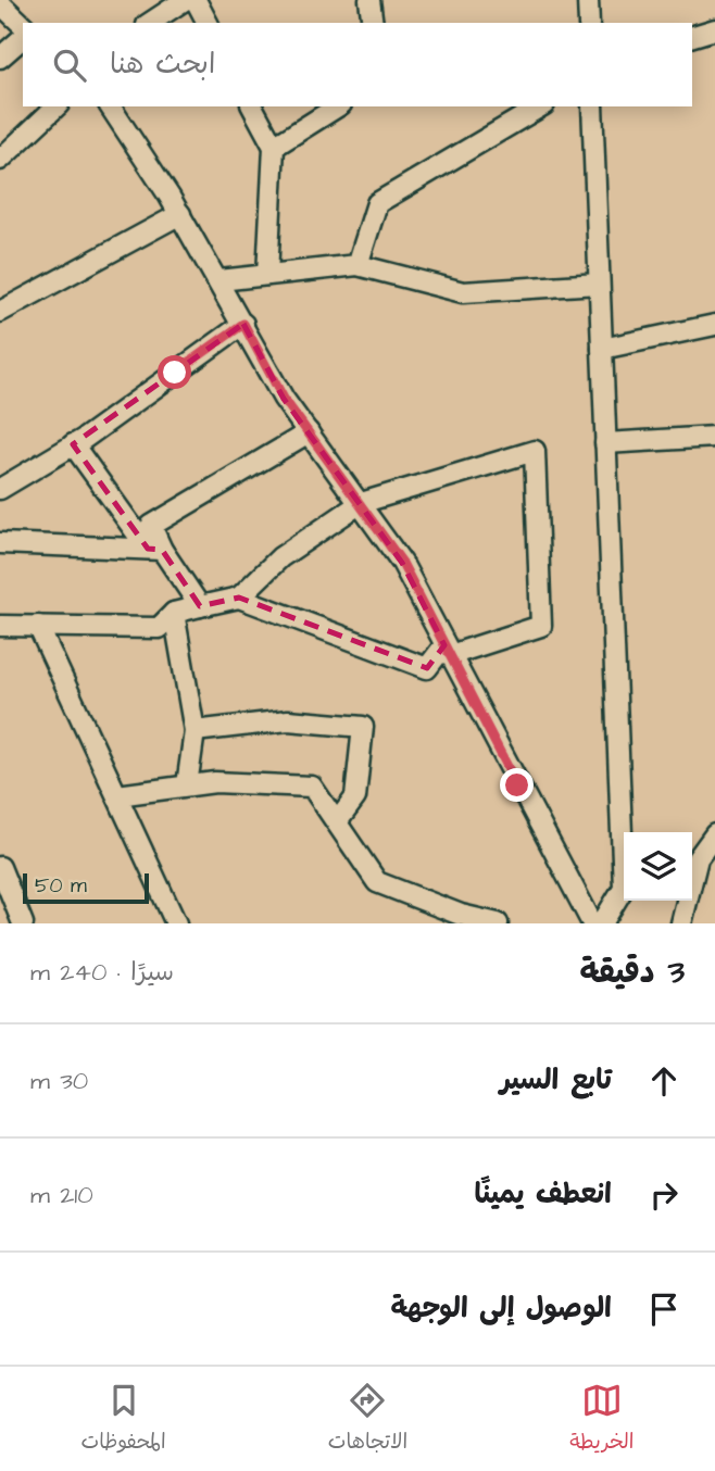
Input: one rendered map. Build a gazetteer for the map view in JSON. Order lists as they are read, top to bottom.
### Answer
{
  "scale_bar": "50 m",
  "page": {
    "search": "ابحث هنا",
    "scale": "50 m",
    "heading": ["3 دقيقة", "سيرًا · 240 m"],
    "list": [
      ["تابع السير", "30 m"],
      ["انعطف يمينًا", "210 m"],
      "الوصول إلى الوجهة"
    ],
    "nav": ["الخريطة", "الاتجاهات", "المحفوظات"]
  }
}
